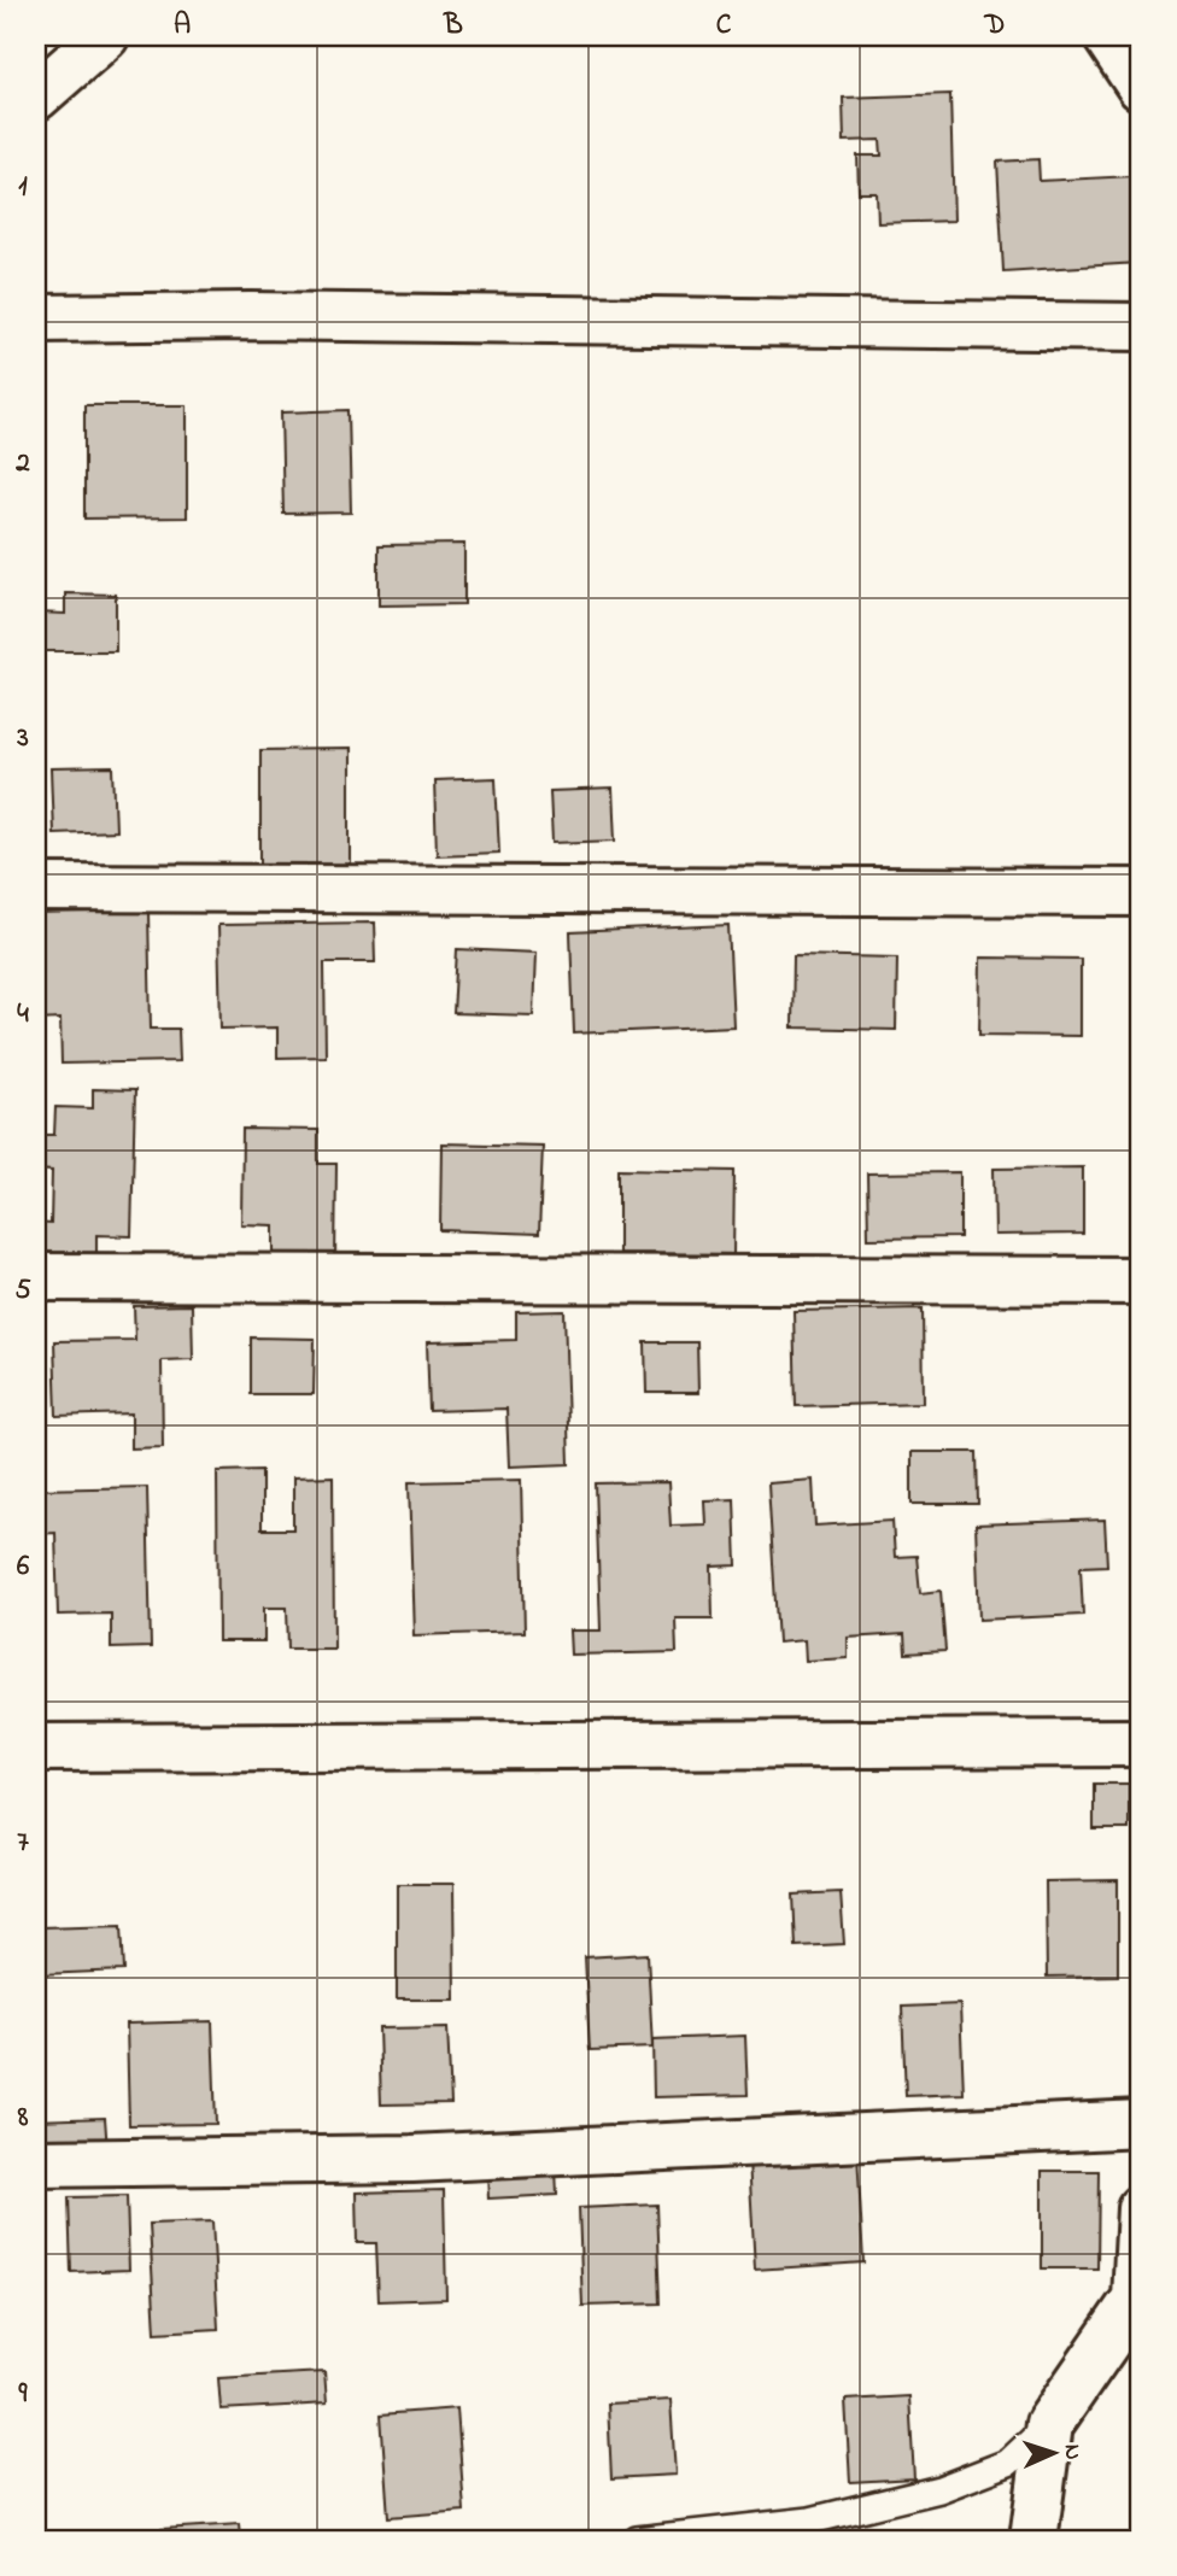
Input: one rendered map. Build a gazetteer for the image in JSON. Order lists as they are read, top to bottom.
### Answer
{
  "north": "right",
  "grid": {
    "columns": [
      "A",
      "B",
      "C",
      "D"
    ],
    "rows": [
      "1",
      "2",
      "3",
      "4",
      "5",
      "6",
      "7",
      "8",
      "9"
    ]
  }
}
